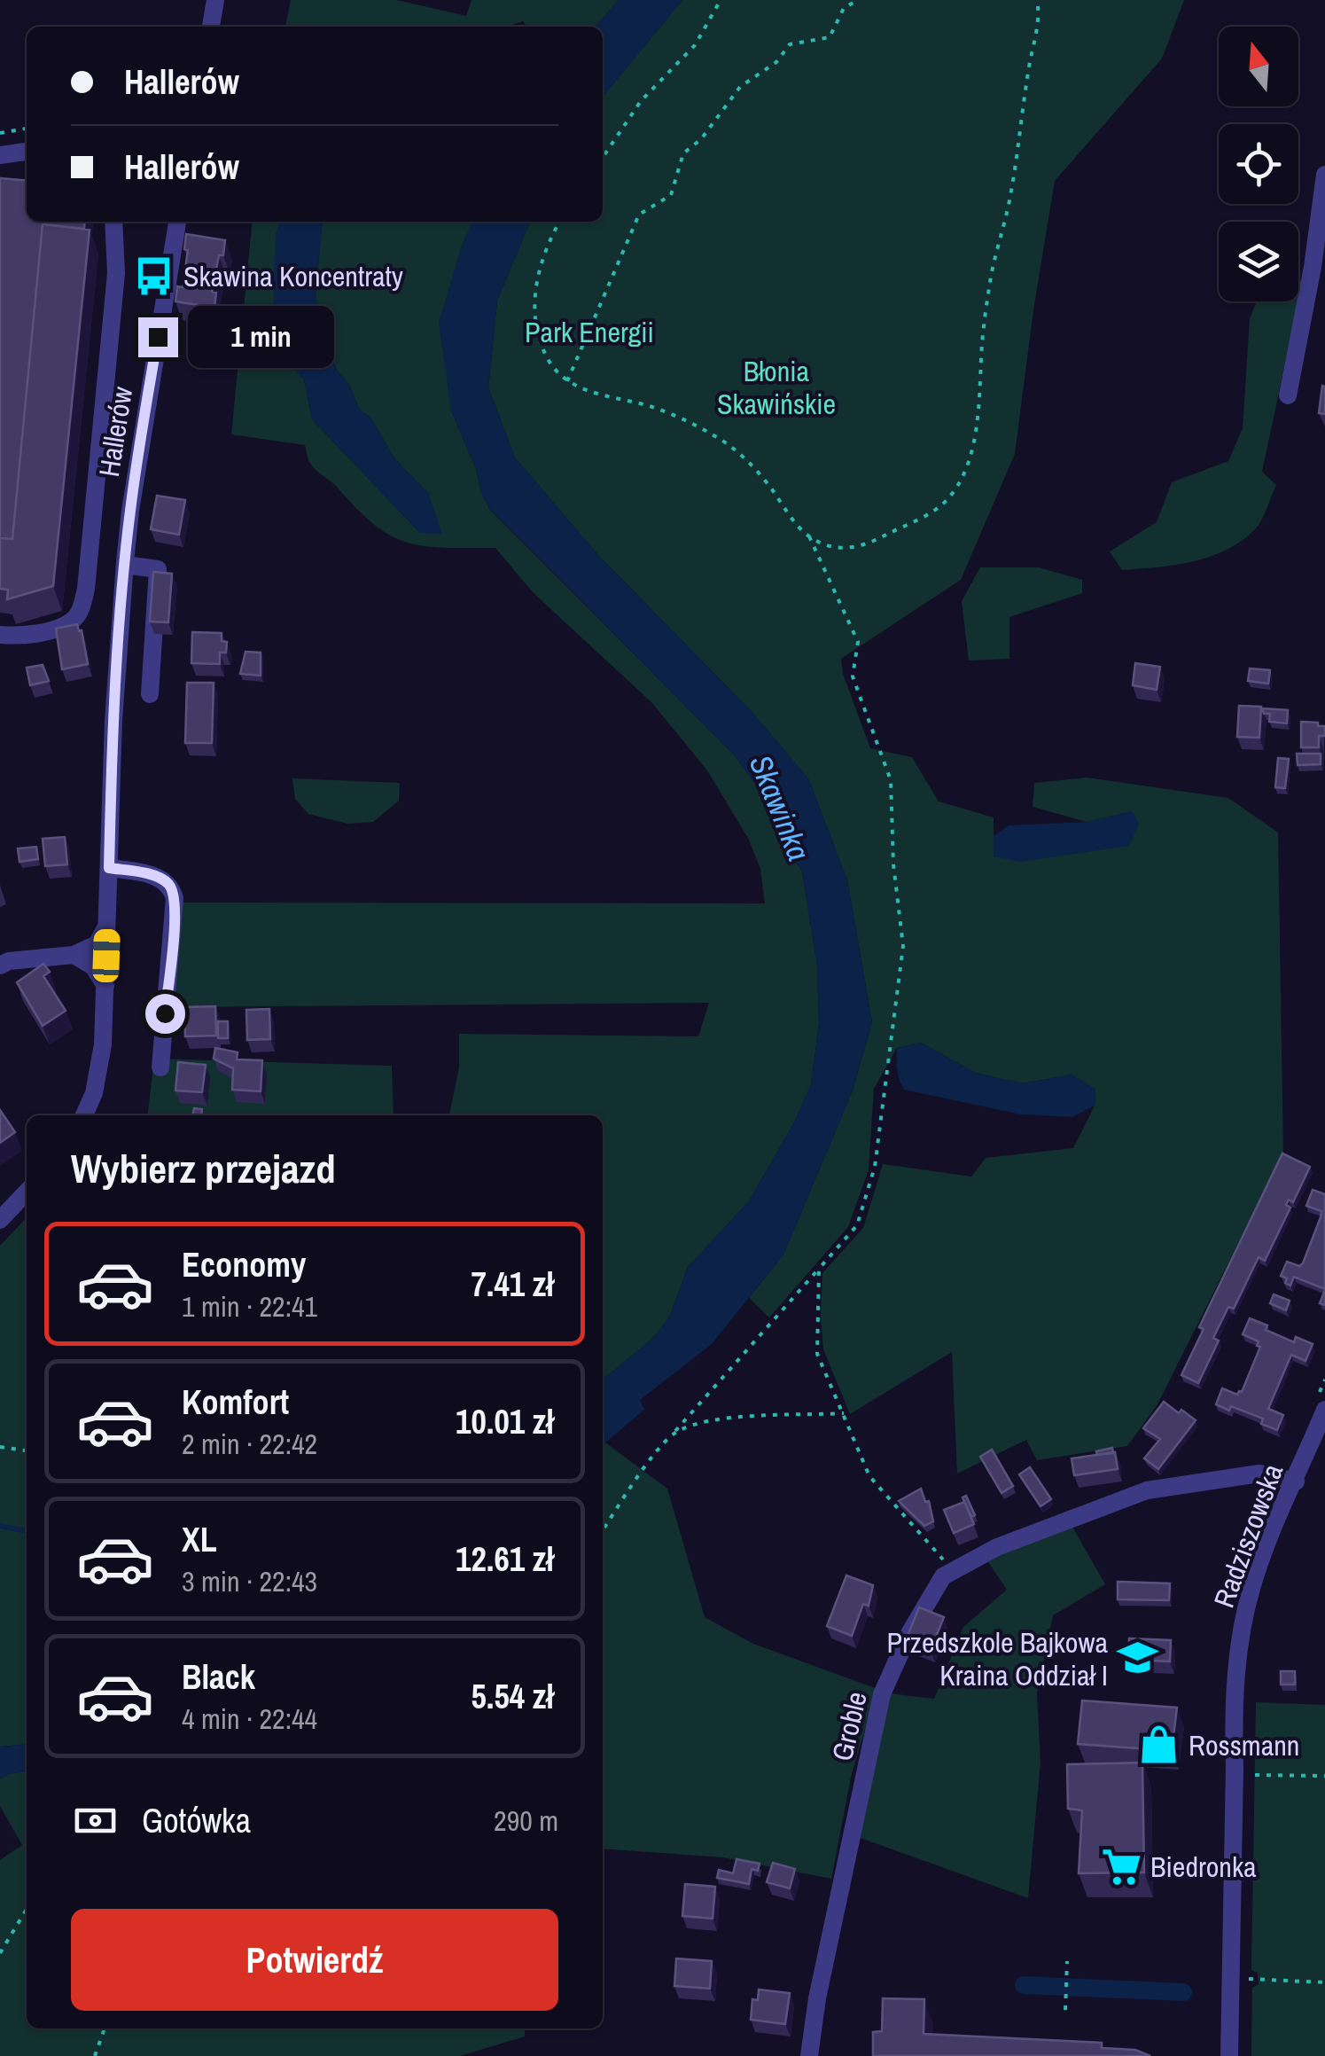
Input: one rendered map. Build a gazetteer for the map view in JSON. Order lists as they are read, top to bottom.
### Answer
{
  "streets": {
    "street": ["Hallerów", "Radziszowska", "Groble"]
  },
  "crossings": [
    ["Radziszowska", "Groble"]
  ],
  "water": ["Skawinka"],
  "parks": ["Park Energii", "Błonia Skawińskie"],
  "places": {
    "bus stop": ["Skawina Koncentraty"],
    "school or university": ["Przedszkole Bajkowa Kraina Oddział I"],
    "shop": ["Rossmann"],
    "supermarket": ["Biedronka"]
  },
  "north": "top",
  "page": {
    "banner": ["Hallerów", "Hallerów"],
    "bubble": "1 min",
    "heading": "Wybierz przejazd",
    "list": [
      {
        "name": "Economy",
        "note": "1 min · 22:41",
        "value": "7.41 zł"
      },
      {
        "name": "Komfort",
        "note": "2 min · 22:42",
        "value": "10.01 zł"
      },
      {
        "name": "XL",
        "note": "3 min · 22:43",
        "value": "12.61 zł"
      },
      {
        "name": "Black",
        "note": "4 min · 22:44",
        "value": "5.54 zł"
      }
    ],
    "pay": ["Gotówka", "290 m"],
    "buttons": "Potwierdź"
  }
}
